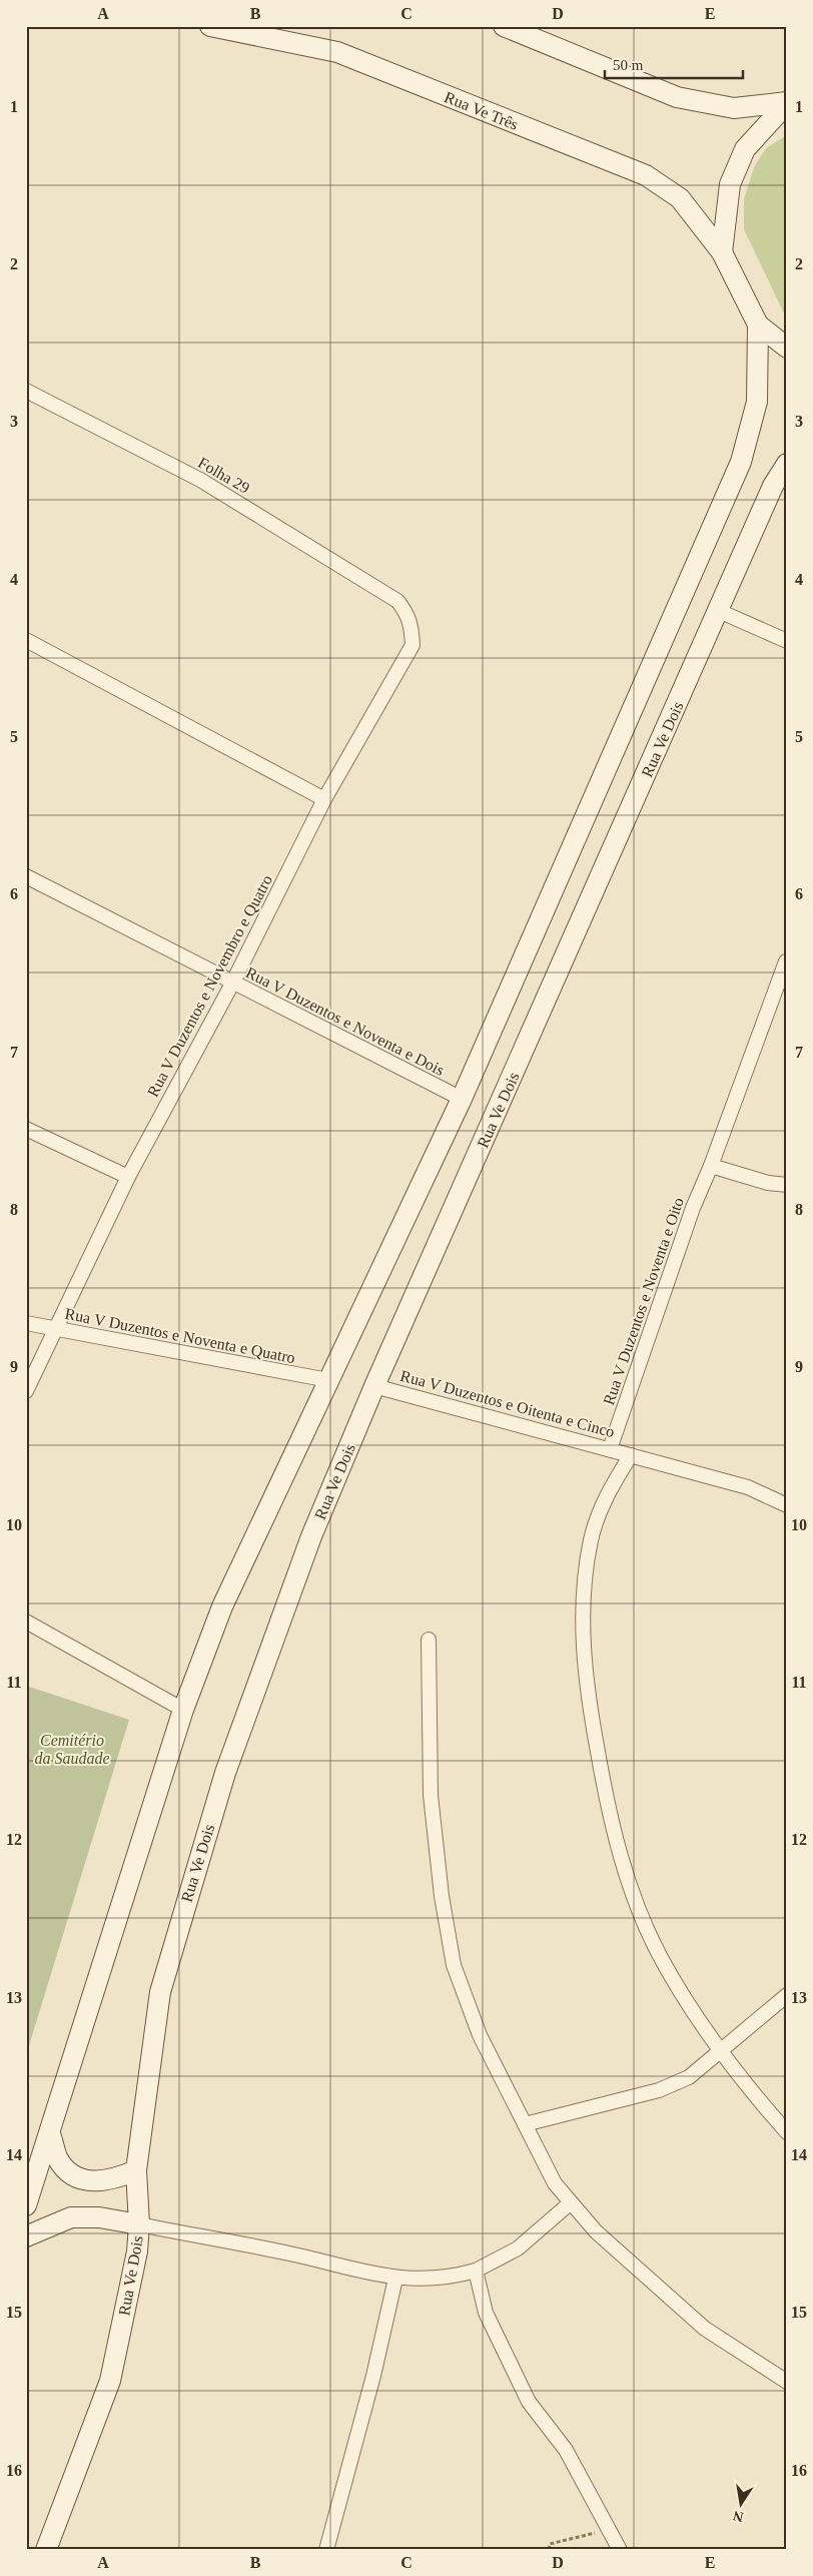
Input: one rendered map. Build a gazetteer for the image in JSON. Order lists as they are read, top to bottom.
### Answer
{
  "streets": {
    "main road": ["Rua Ve Três", "Rua Ve Dois"],
    "street": [
      "Folha 29",
      "Rua V Duzentos e Novembro e Quatro",
      "Rua V Duzentos e Noventa e Dois",
      "Rua V Duzentos e Noventa e Oito",
      "Rua V Duzentos e Noventa e Quatro",
      "Rua V Duzentos e Oitenta e Cinco"
    ]
  },
  "crossings": [
    ["Folha 29", "Rua V Duzentos e Novembro e Quatro"],
    ["Rua Ve Dois", "Rua V Duzentos e Oitenta e Cinco"],
    ["Rua V Duzentos e Novembro e Quatro", "Rua V Duzentos e Noventa e Dois"],
    ["Rua V Duzentos e Novembro e Quatro", "Rua V Duzentos e Noventa e Quatro"],
    ["Rua V Duzentos e Noventa e Oito", "Rua V Duzentos e Oitenta e Cinco"]
  ],
  "parks": ["Cemitério da Saudade"],
  "scale_bar": "50 m",
  "north": "bottom",
  "grid": {
    "columns": [
      "A",
      "B",
      "C",
      "D",
      "E"
    ],
    "rows": [
      "1",
      "2",
      "3",
      "4",
      "5",
      "6",
      "7",
      "8",
      "9",
      "10",
      "11",
      "12",
      "13",
      "14",
      "15",
      "16"
    ]
  }
}
